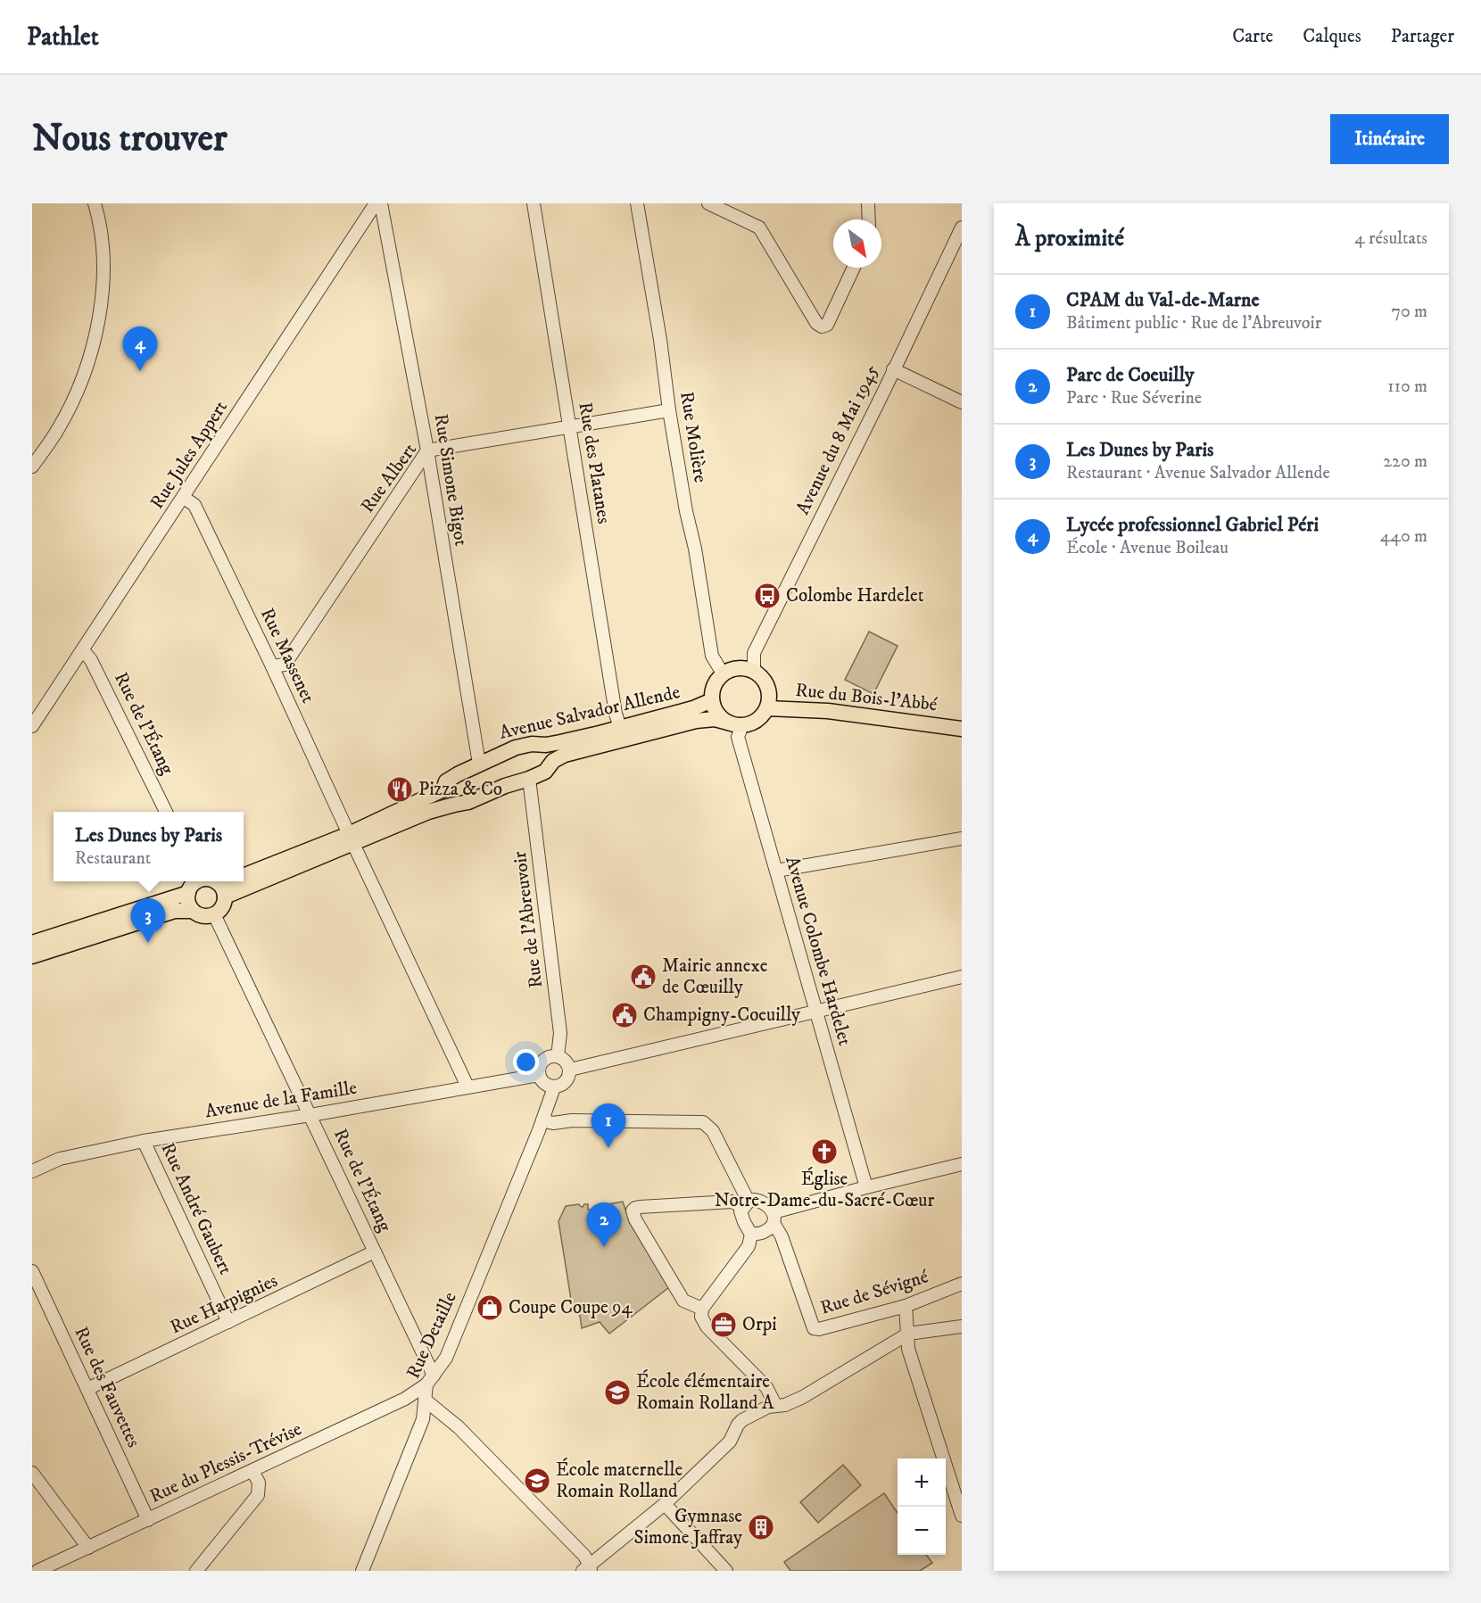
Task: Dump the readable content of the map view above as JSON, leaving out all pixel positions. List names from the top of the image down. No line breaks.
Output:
{"streets":{"main road":["Rue du Bois-l'Abbé","Avenue Salvador Allende"],"street":["Rue Molière","Avenue du 8 Mai 1945","Rue Jules Appert","Rue des Platanes","Rue Albert","Rue Simone Bigot","Rue Massenet","Rue de l'Étang","Rue de l'Abreuvoir","Avenue Colombe Hardelet","Avenue de la Famille","Rue André Gaubert","Rue de Sévigné","Rue Harpignies","Rue Detaille","Rue des Fauvettes","Rue du Plessis-Trévise"]},"crossings":[["Rue Molière","Avenue du 8 Mai 1945"],["Rue Molière","Rue Albert"],["Rue Molière","Rue du Bois-l'Abbé"],["Rue Molière","Avenue Salvador Allende"],["Rue Molière","Avenue Colombe Hardelet"],["Avenue du 8 Mai 1945","Rue du Bois-l'Abbé"],["Avenue du 8 Mai 1945","Avenue Salvador Allende"],["Avenue du 8 Mai 1945","Avenue Colombe Hardelet"],["Rue Jules Appert","Rue Massenet"],["Rue Jules Appert","Rue de l'Étang"],["Rue des Platanes","Rue Albert"],["Rue des Platanes","Avenue Salvador Allende"],["Rue Albert","Rue Simone Bigot"],["Rue Albert","Rue Massenet"],["Rue Simone Bigot","Avenue Salvador Allende"],["Rue Massenet","Avenue Salvador Allende"],["Rue Massenet","Avenue de la Famille"],["Rue du Bois-l'Abbé","Avenue Salvador Allende"],["Rue du Bois-l'Abbé","Avenue Colombe Hardelet"],["Avenue Salvador Allende","Rue de l'Abreuvoir"],["Avenue Salvador Allende","Avenue Colombe Hardelet"],["Rue de l'Étang","Avenue de la Famille"],["Rue de l'Étang","Rue Harpignies"],["Rue de l'Étang","Rue Detaille"],["Rue de l'Étang","Rue du Plessis-Trévise"],["Rue de l'Abreuvoir","Avenue de la Famille"],["Rue de l'Abreuvoir","Rue Detaille"],["Avenue de la Famille","Rue André Gaubert"],["Avenue de la Famille","Rue Detaille"],["Rue André Gaubert","Rue Harpignies"],["Rue Harpignies","Rue des Fauvettes"],["Rue Detaille","Rue du Plessis-Trévise"],["Rue des Fauvettes","Rue du Plessis-Trévise"]],"places":{"bus stop":["Colombe Hardelet"],"restaurant":["Pizza & Co"],"public building":["Mairie annexe de Cœuilly","Champigny-Coeuilly"],"church":["Église Notre-Dame-du-Sacré-Cœur"],"shop":["Coupe Coupe 94"],"office":["Orpi"],"school or university":["École élémentaire Romain Rolland A","École maternelle Romain Rolland"],"building":["Gymnase Simone Jaffray"]},"north":"bottom right","page":{"header":"Pathlet","nav":["Carte","Calques","Partager"],"buttons":"Itinéraire","title":"Nous trouver","heading":["À proximité","4 résultats"],"list":[{"mark":"1","name":"CPAM du Val-de-Marne","note":"Bâtiment public · Rue de l'Abreuvoir","value":"70 m"},{"mark":"2","name":"Parc de Coeuilly","note":"Parc · Rue Séverine","value":"110 m"},{"mark":"3","name":"Les Dunes by Paris","note":"Restaurant · Avenue Salvador Allende","value":"220 m"},{"mark":"4","name":"Lycée professionnel Gabriel Péri","note":"École · Avenue Boileau","value":"440 m"}],"pins":["4","3","1","2"],"popup":["Les Dunes by Paris","Restaurant"],"map_buttons":["+","−"]}}
